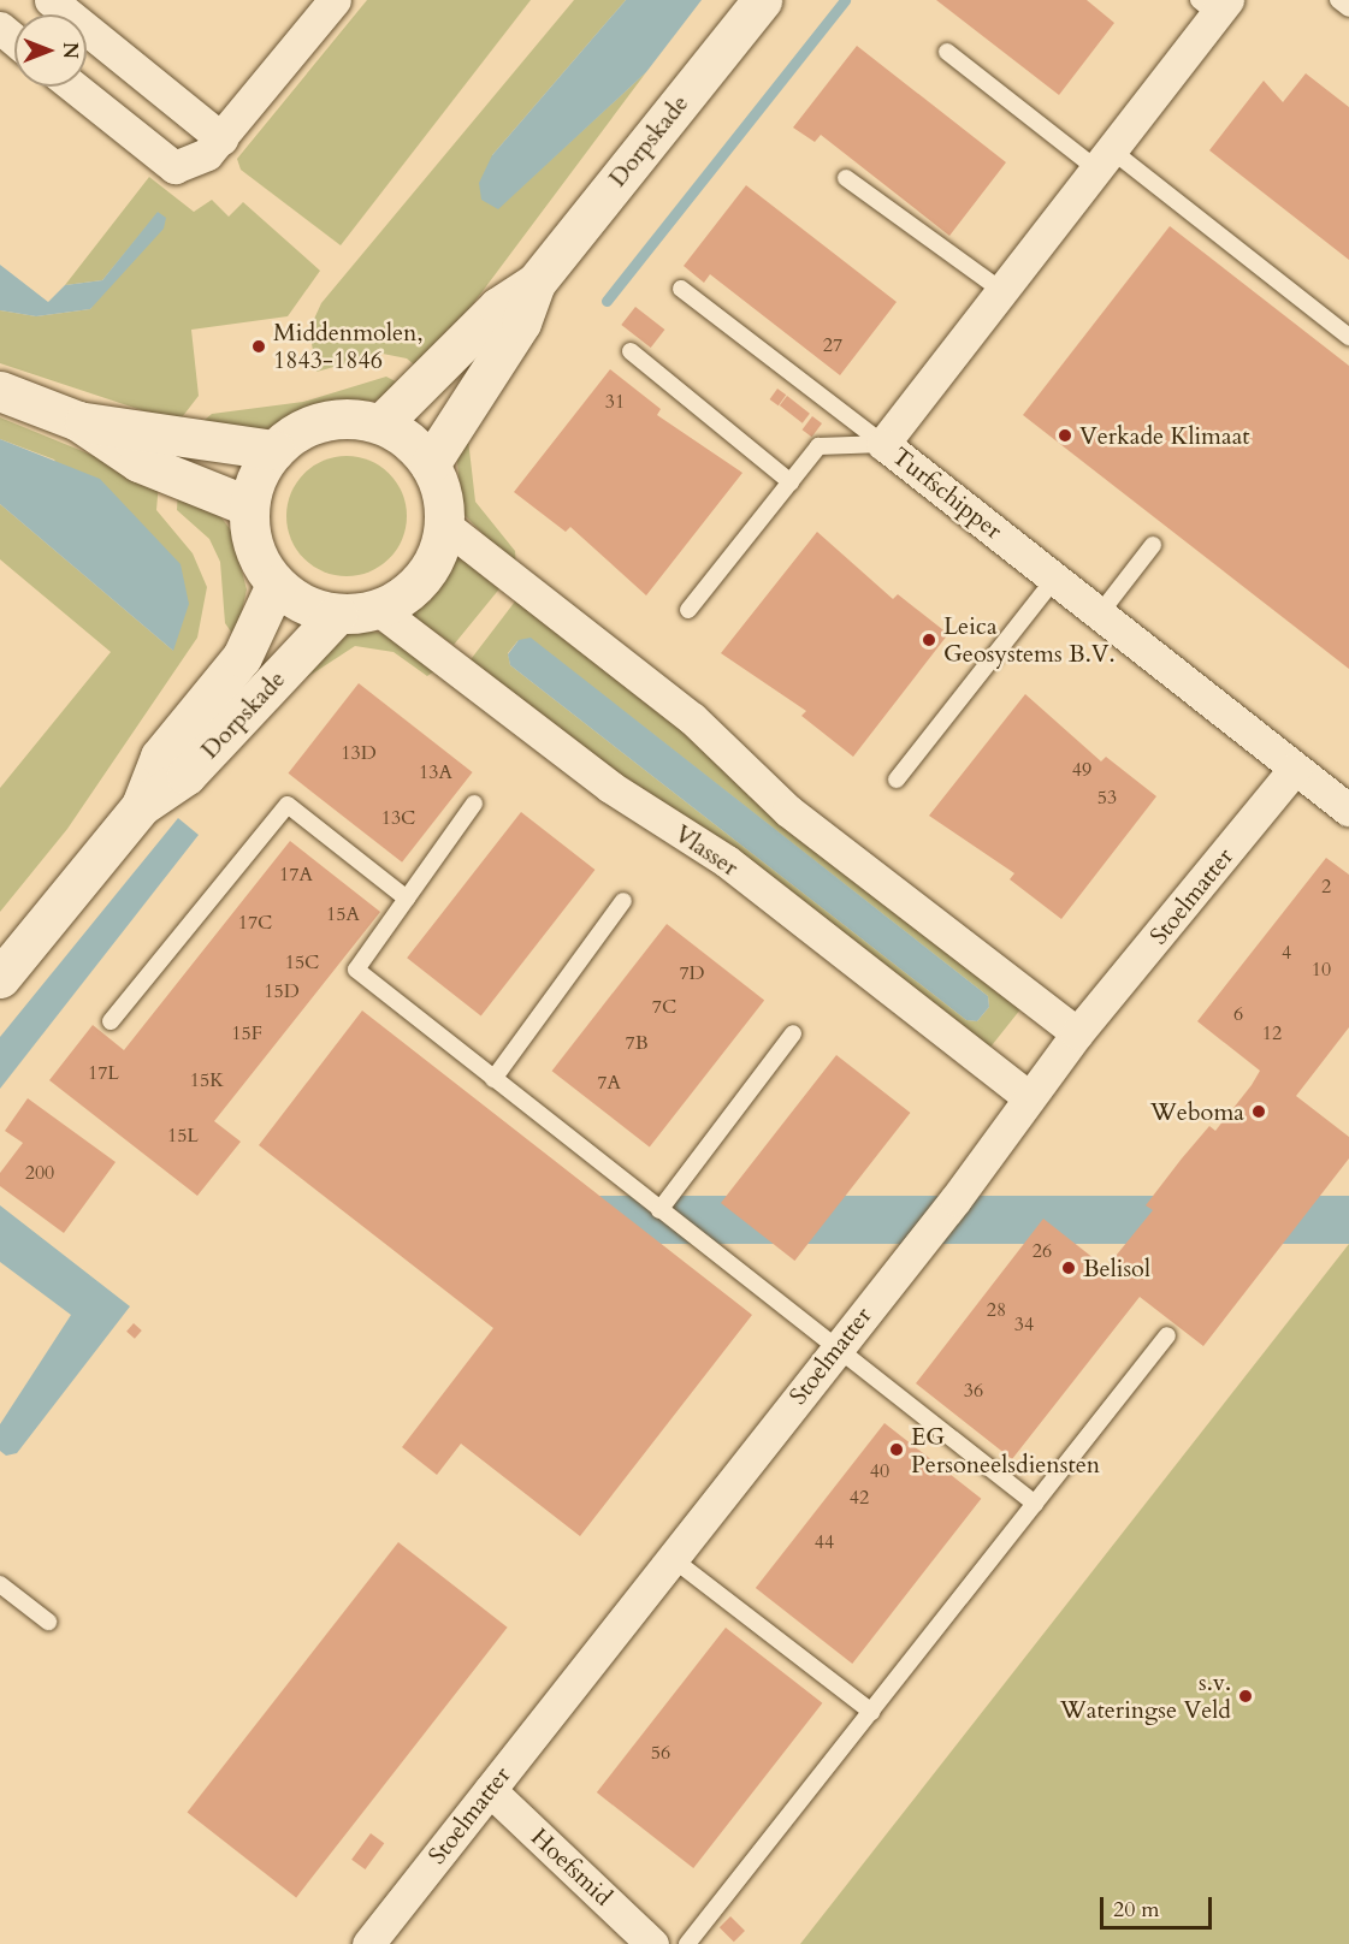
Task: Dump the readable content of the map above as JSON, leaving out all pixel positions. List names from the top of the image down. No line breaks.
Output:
{"streets":{"main road":["Dorpskade"],"street":["Turfschipper","Vlasser","Stoelmatter","Hoefsmid"]},"crossings":[["Dorpskade","Vlasser"],["Turfschipper","Stoelmatter"],["Vlasser","Stoelmatter"],["Stoelmatter","Hoefsmid"]],"places":["Middenmolen, 1843-1846","Verkade Klimaat","Leica Geosystems B.V.","Weboma","Belisol","EG Personeelsdiensten","s.v. Wateringse Veld"],"house_numbers":["27","31","13D","49","13A","53","13C","17A","2","15A","17C","4","15C","10","7D","15D","7C","6","15F","12","7B","17L","15K","7A","15L","200","26","28","34","36","40","42","44","56"],"scale_bar":"20 m","north":"right"}
